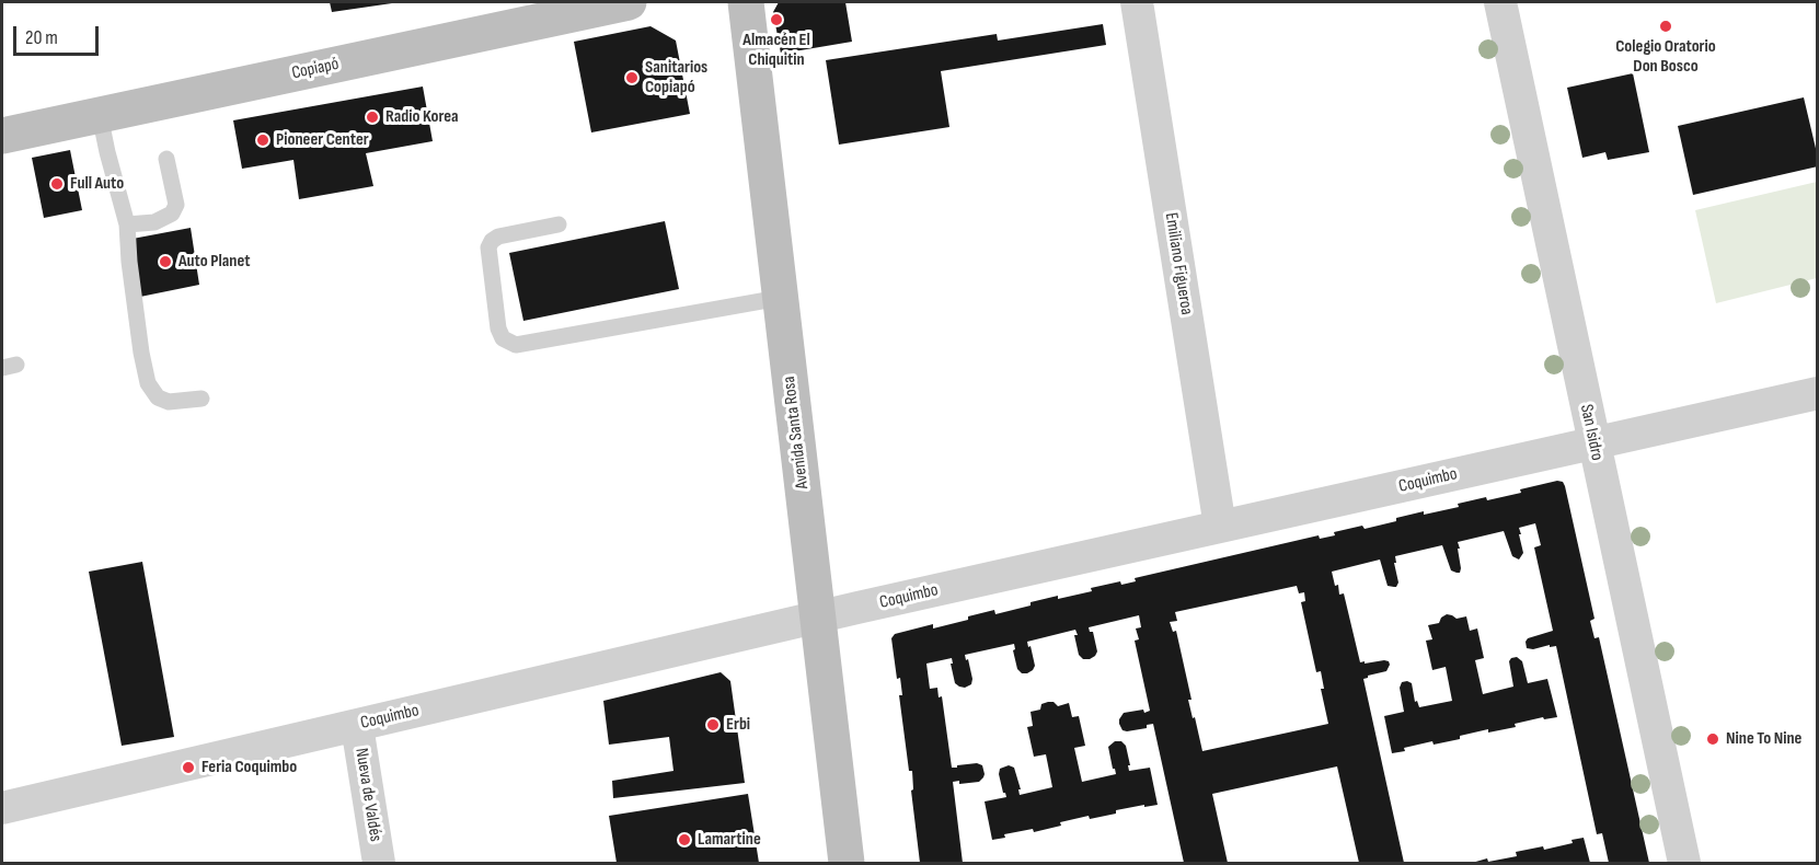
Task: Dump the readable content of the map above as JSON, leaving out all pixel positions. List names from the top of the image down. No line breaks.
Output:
{"streets":{"main road":["Copiapó","Avenida Santa Rosa"],"street":["Emiliano Figueroa","San Isidro","Coquimbo","Nueva de Valdés"]},"crossings":[["Emiliano Figueroa","Coquimbo"],["Avenida Santa Rosa","Coquimbo"],["San Isidro","Coquimbo"],["Coquimbo","Nueva de Valdés"]],"places":["Almacén El Chiquitin","Colegio Oratorio Don Bosco","Sanitarios Copiapó","Radio Korea","Pioneer Center","Full Auto","Auto Planet","Erbi","Nine To Nine","Feria Coquimbo","Lamartine"],"scale_bar":"20 m"}
